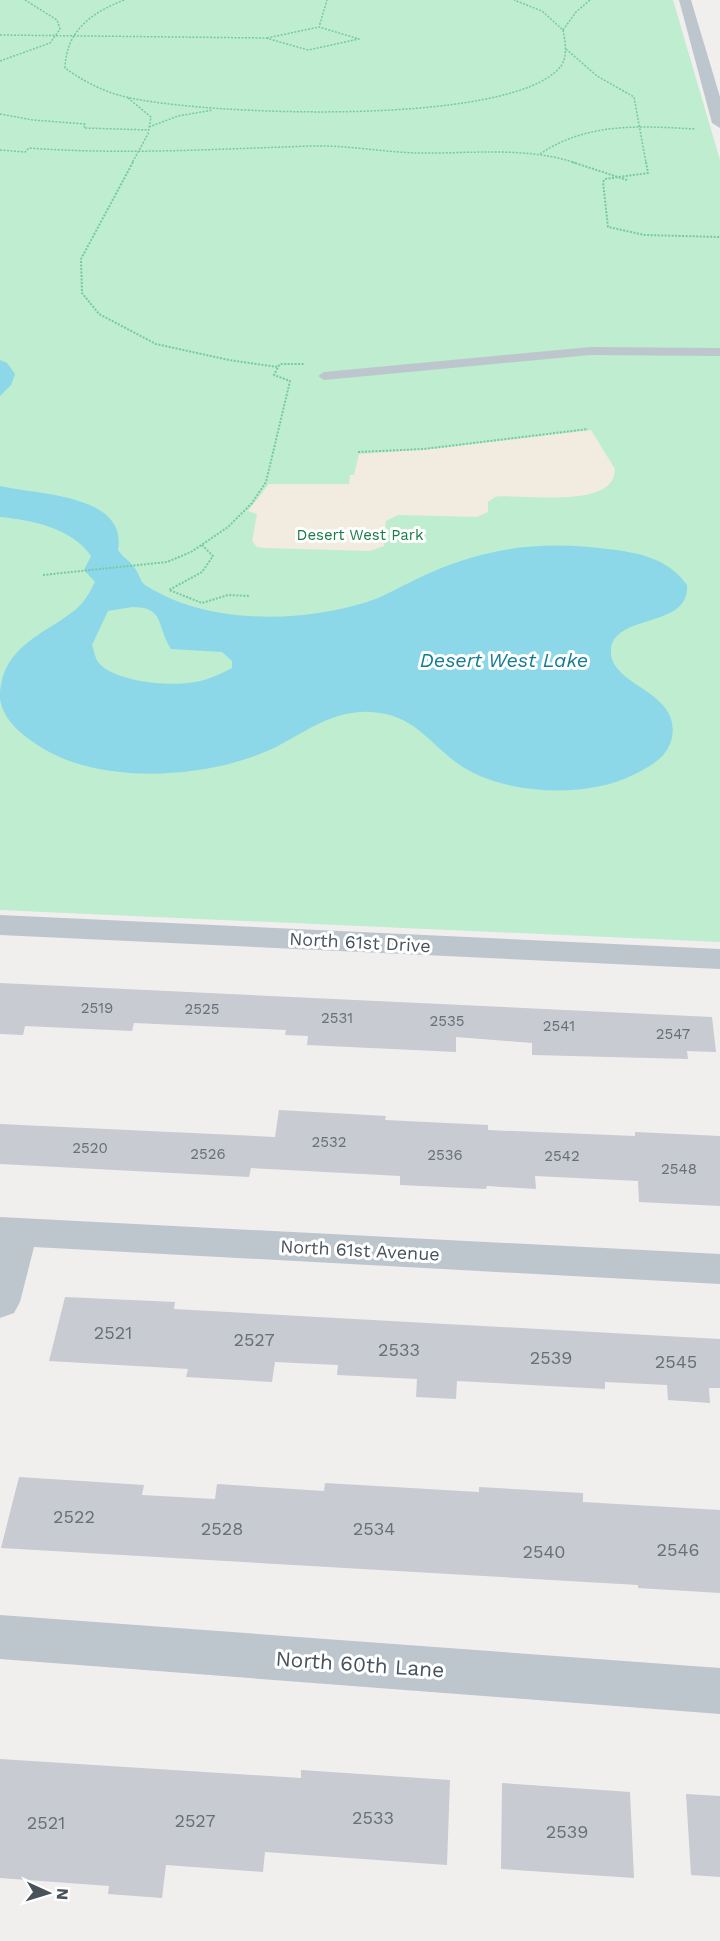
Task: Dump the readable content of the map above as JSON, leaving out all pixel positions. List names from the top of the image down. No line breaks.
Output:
{"streets":{"street":["North 61st Drive","North 61st Avenue","North 60th Lane"]},"water":["Desert West Lake"],"parks":["Desert West Park"],"house_numbers":["2519","2525","2531","2535","2541","2547","2532","2520","2526","2536","2542","2548","2521","2527","2533","2539","2545","2522","2528","2534","2546","2540","2533","2527","2521","2539"],"north":"right"}
